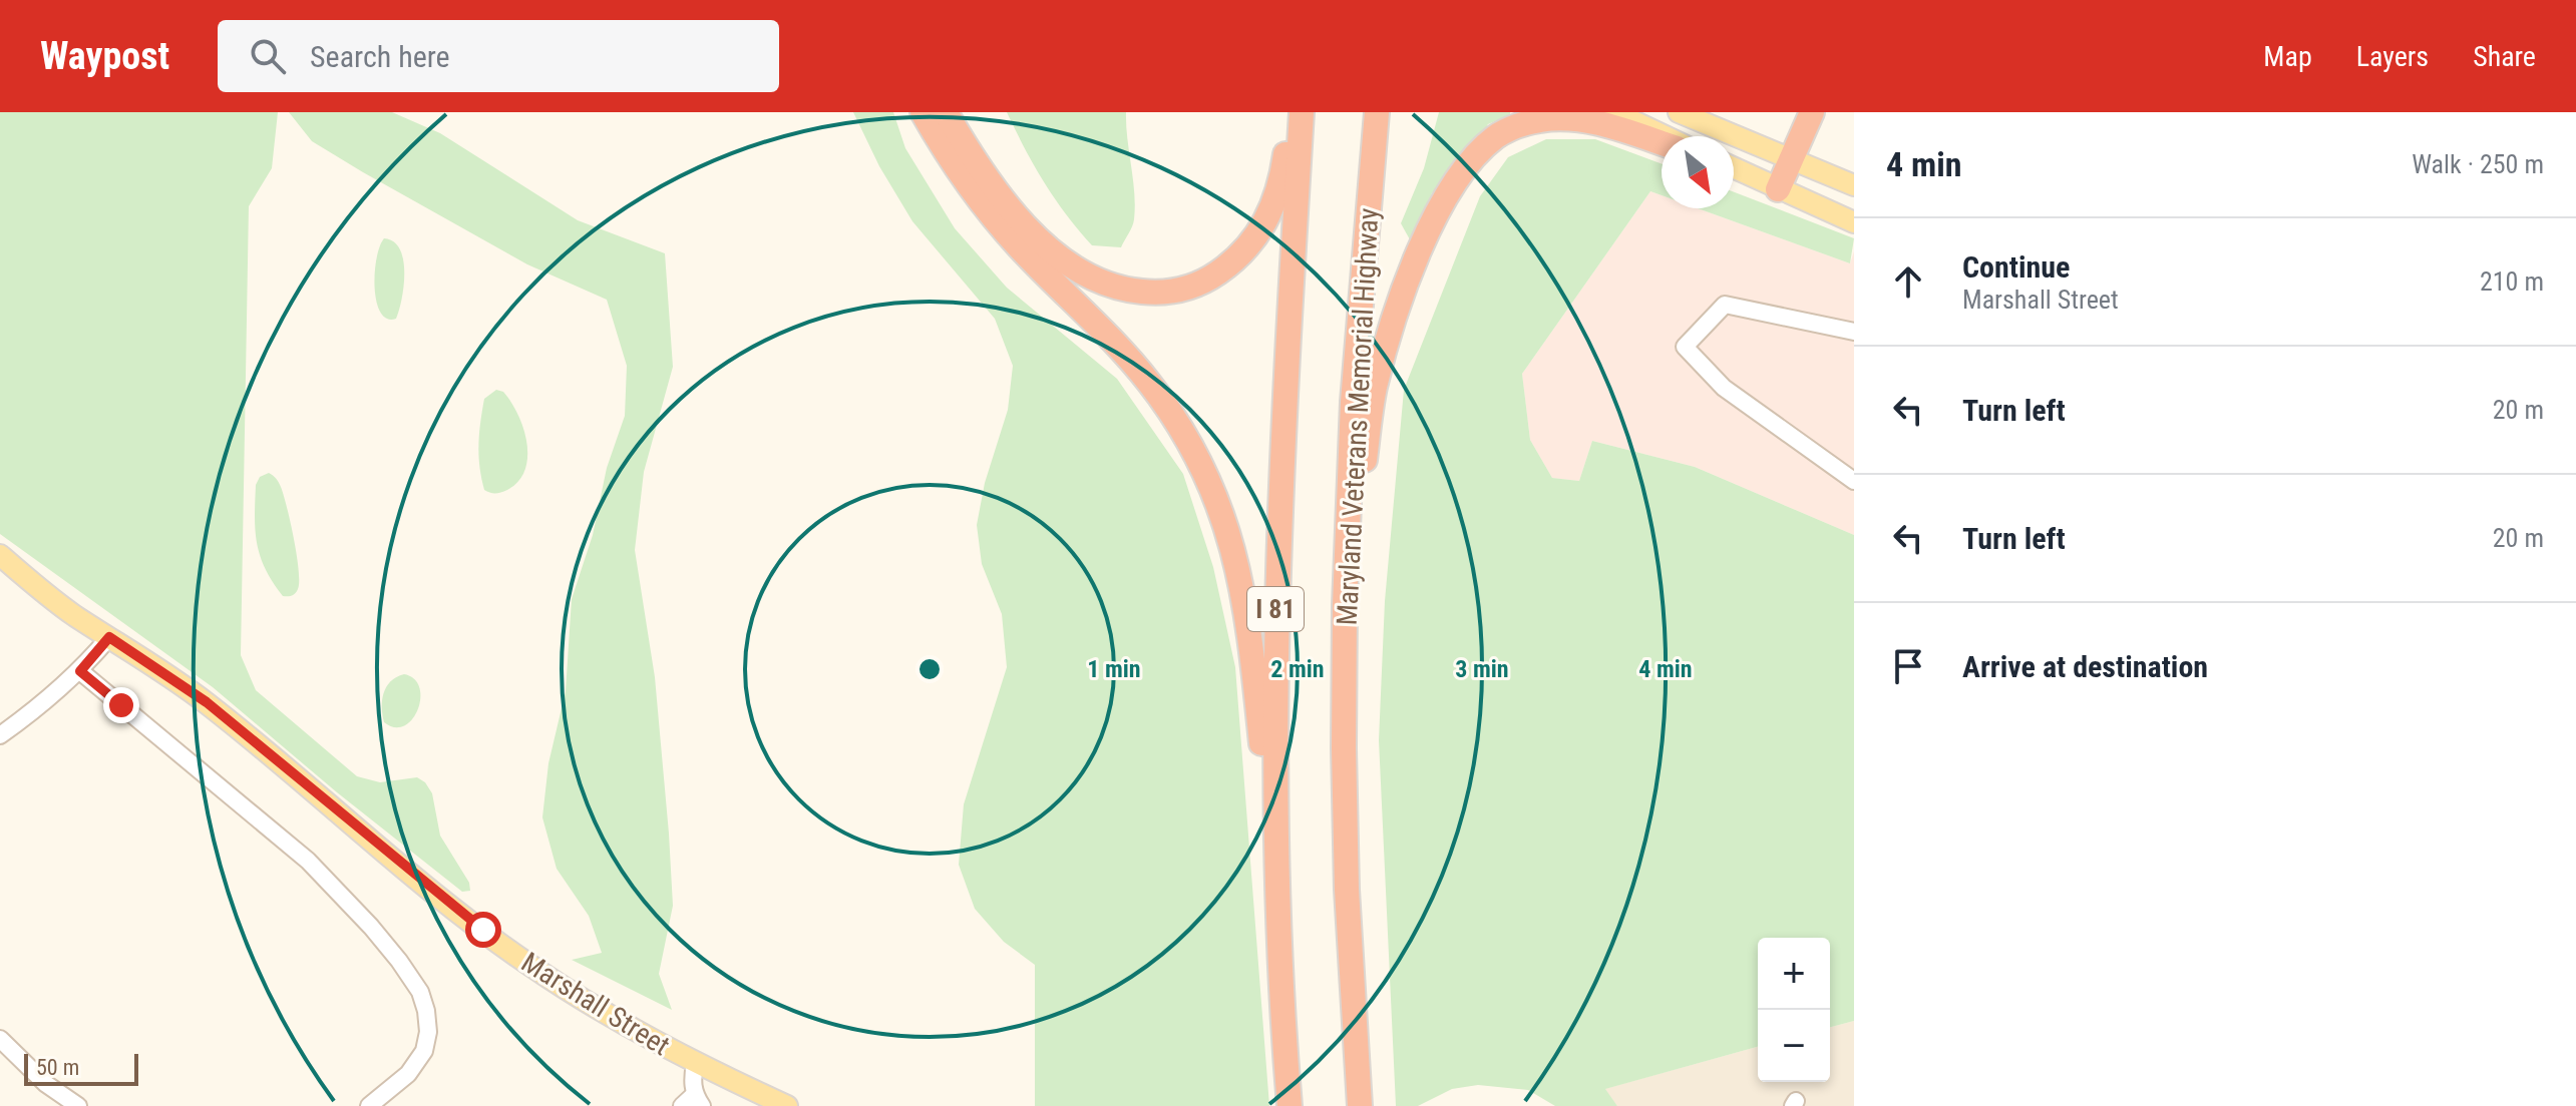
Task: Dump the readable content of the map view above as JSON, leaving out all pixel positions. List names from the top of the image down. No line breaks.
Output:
{"streets":{"highway":["Maryland Veterans Memorial Highway","I 81"],"main road":["Marshall Street"]},"scale_bar":"50 m","north":"bottom right","page":{"header":"Waypost","search":"Search here","nav":["Map","Layers","Share"],"heading":["4 min","Walk · 250 m"],"list":[["Continue","Marshall Street","210 m"],["Turn left","20 m"],["Turn left","20 m"],"Arrive at destination"],"map_buttons":["+","−"],"scale":"50 m"},"rings":["1 min","2 min","3 min","4 min"]}
